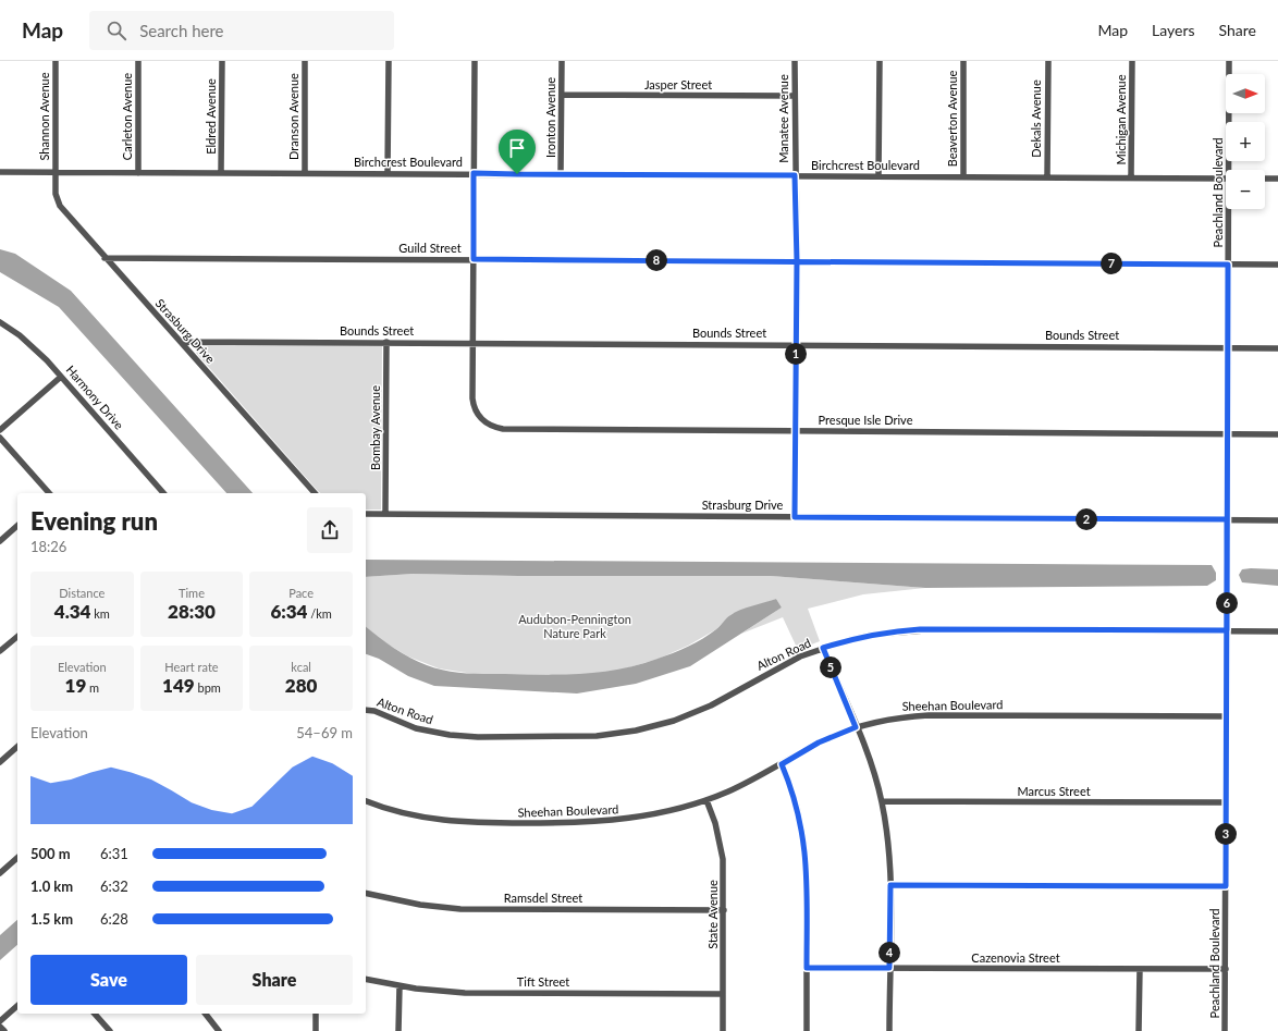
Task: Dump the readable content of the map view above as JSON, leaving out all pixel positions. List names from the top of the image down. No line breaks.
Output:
{"streets":{"street":["Jasper Street","Shannon Avenue","Carleton Avenue","Eldred Avenue","Dranson Avenue","Ironton Avenue","Manatee Avenue","Beaverton Avenue","Dekals Avenue","Michigan Avenue","Birchcrest Boulevard","Peachland Boulevard","Guild Street","Strasburg Drive","Bounds Street","Harmony Drive","Presque Isle Drive","Bombay Avenue","Alton Road","Sheehan Boulevard","Marcus Street","Ramsdel Street","State Avenue","Cazenovia Street","Tift Street"]},"crossings":[["Jasper Street","Ironton Avenue"],["Jasper Street","Manatee Avenue"],["Shannon Avenue","Birchcrest Boulevard"],["Shannon Avenue","Strasburg Drive"],["Carleton Avenue","Birchcrest Boulevard"],["Eldred Avenue","Birchcrest Boulevard"],["Dranson Avenue","Birchcrest Boulevard"],["Ironton Avenue","Birchcrest Boulevard"],["Manatee Avenue","Birchcrest Boulevard"],["Manatee Avenue","Guild Street"],["Manatee Avenue","Strasburg Drive"],["Manatee Avenue","Bounds Street"],["Manatee Avenue","Presque Isle Drive"],["Beaverton Avenue","Birchcrest Boulevard"],["Dekals Avenue","Birchcrest Boulevard"],["Michigan Avenue","Birchcrest Boulevard"],["Birchcrest Boulevard","Strasburg Drive"],["Birchcrest Boulevard","Presque Isle Drive"],["Peachland Boulevard","Guild Street"],["Peachland Boulevard","Strasburg Drive"],["Peachland Boulevard","Bounds Street"],["Peachland Boulevard","Presque Isle Drive"],["Peachland Boulevard","Alton Road"],["Peachland Boulevard","Sheehan Boulevard"],["Peachland Boulevard","Marcus Street"],["Peachland Boulevard","Cazenovia Street"],["Guild Street","Strasburg Drive"],["Guild Street","Presque Isle Drive"],["Strasburg Drive","Bounds Street"],["Strasburg Drive","Bombay Avenue"],["Bounds Street","Presque Isle Drive"],["Bounds Street","Bombay Avenue"],["Sheehan Boulevard","State Avenue"],["Ramsdel Street","State Avenue"],["State Avenue","Tift Street"]],"parks":["Audubon-Pennington Nature Park"],"north":"right","page":{"header":"Map","search":"Search here","nav":["Map","Layers","Share"],"map_buttons":["+","−"],"pins":["8","7","1","2","6","5","3","4"],"heading":["Evening run","18:26"],"stats":[["Distance","4.34 km"],["Time","28:30"],["Pace","6:34 /km"],["Elevation","19 m"],["Heart rate","149 bpm"],["kcal","280"]],"chart":["Elevation","54–69 m"],"list":[{"name":"500 m","note":"6:31"},{"name":"1.0 km","note":"6:32"},{"name":"1.5 km","note":"6:28"}],"buttons":["Save","Share"]}}
